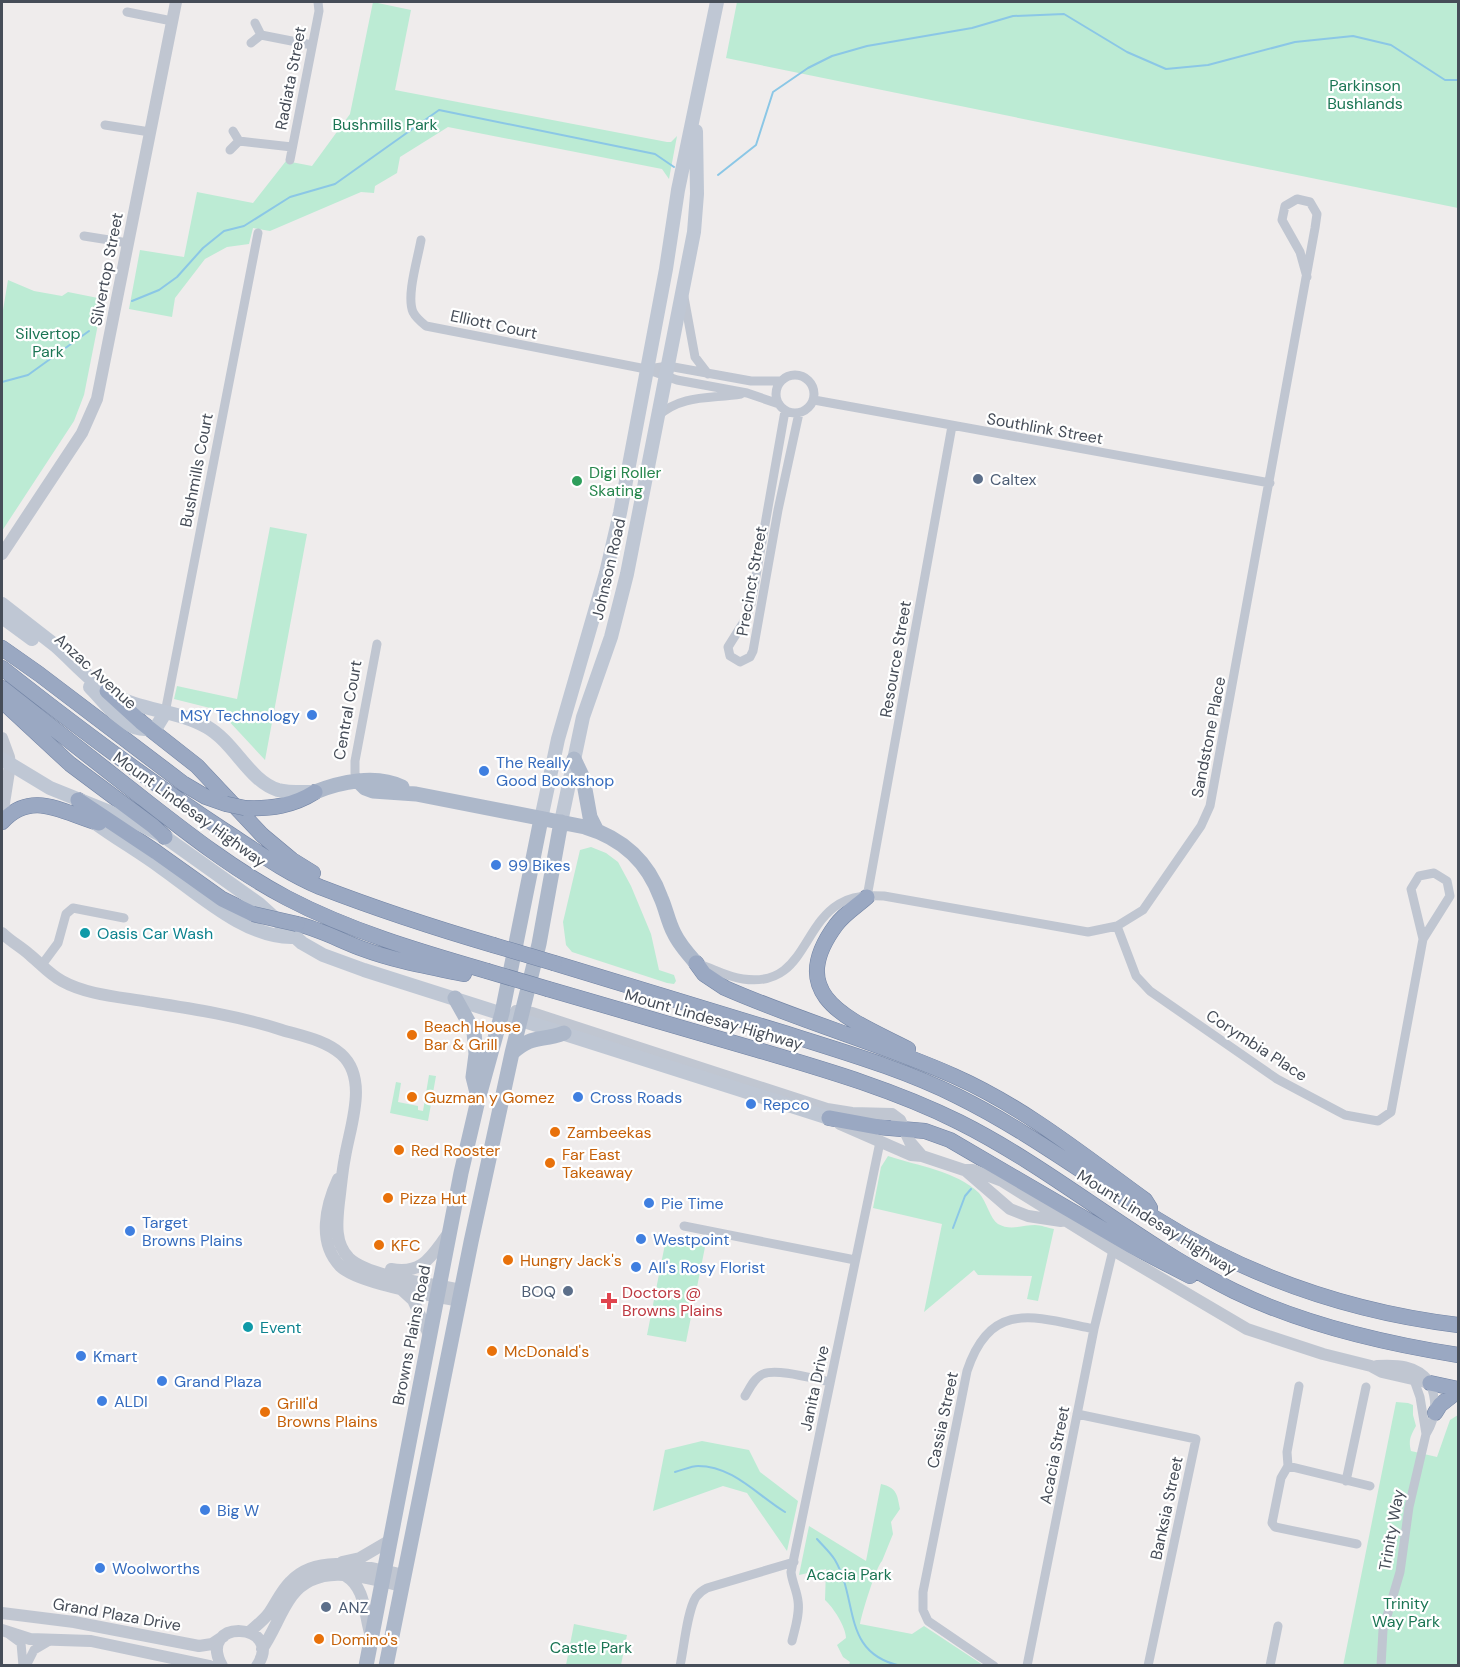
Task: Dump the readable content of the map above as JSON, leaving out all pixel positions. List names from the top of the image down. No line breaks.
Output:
{"streets":{"highway":["Mount Lindesay Highway"],"main road":["Johnson Road","Anzac Avenue","Central Court","Browns Plains Road"],"street":["Radiata Street","Silvertop Street","Elliott Court","Southlink Street","Bushmills Court","Precinct Street","Resource Street","Sandstone Place","Corymbia Place","Janita Drive","Cassia Street","Acacia Street","Banksia Street","Trinity Way","Grand Plaza Drive"]},"crossings":[["Elliott Court","Johnson Road"],["Southlink Street","Precinct Street"],["Southlink Street","Resource Street"],["Southlink Street","Sandstone Place"],["Bushmills Court","Anzac Avenue"],["Johnson Road","Central Court"],["Johnson Road","Browns Plains Road"],["Resource Street","Sandstone Place"],["Anzac Avenue","Central Court"],["Sandstone Place","Corymbia Place"],["Cassia Street","Acacia Street"],["Acacia Street","Banksia Street"]],"parks":["Parkinson Bushlands","Bushmills Park","Silvertop Park","Acacia Park","Trinity Way Park","Castle Park"],"places":{"other":["Caltex","Digi Roller Skating","MSY Technology","The Really Good Bookshop","99 Bikes","Oasis Car Wash","Beach House Bar & Grill","Guzman y Gomez","Cross Roads","Repco","Zambeekas","Red Rooster","Far East Takeaway","Pizza Hut","Pie Time","Target Browns Plains","Westpoint","KFC","Hungry Jack's","All's Rosy Florist","BOQ","Event","McDonald's","Kmart","Grand Plaza","ALDI","Grill'd Browns Plains","Big W","Woolworths","ANZ","Domino's"],"health":["Doctors @ Browns Plains"]}}
